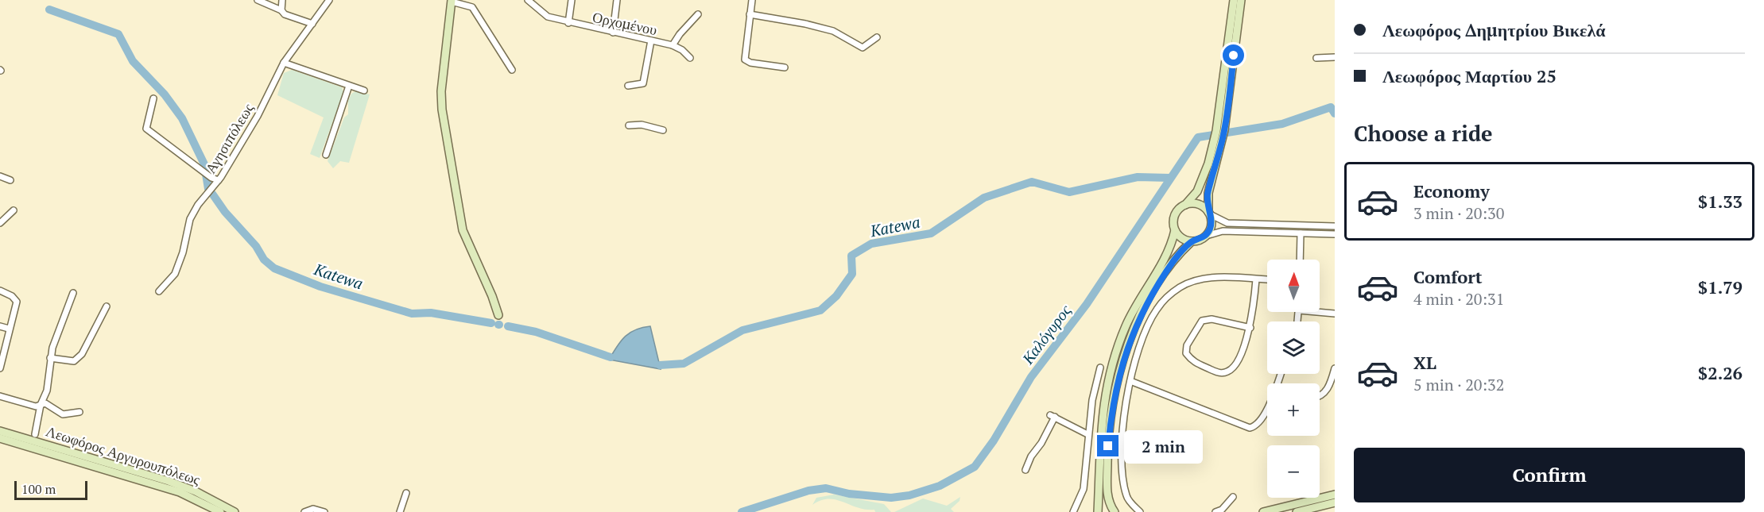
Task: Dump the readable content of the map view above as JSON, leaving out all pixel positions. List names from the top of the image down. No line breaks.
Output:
{"streets":{"main road":["Λεωφόρος Αργυρουπόλεως"],"street":["Ορχομένου","Αγησιπόλεως"]},"water":["Katewa","Καλόγυρος"],"scale_bar":"100 m","north":"top","page":{"banner":["Λεωφόρος Δημητρίου Βικελά","Λεωφόρος Μαρτίου 25"],"heading":"Choose a ride","list":[{"name":"Economy","note":"3 min · 20:30","value":"$1.33"},{"name":"Comfort","note":"4 min · 20:31","value":"$1.79"},{"name":"XL","note":"5 min · 20:32","value":"$2.26"}],"map_buttons":["+","−"],"bubble":"2 min","buttons":"Confirm","scale":"100 m"}}
